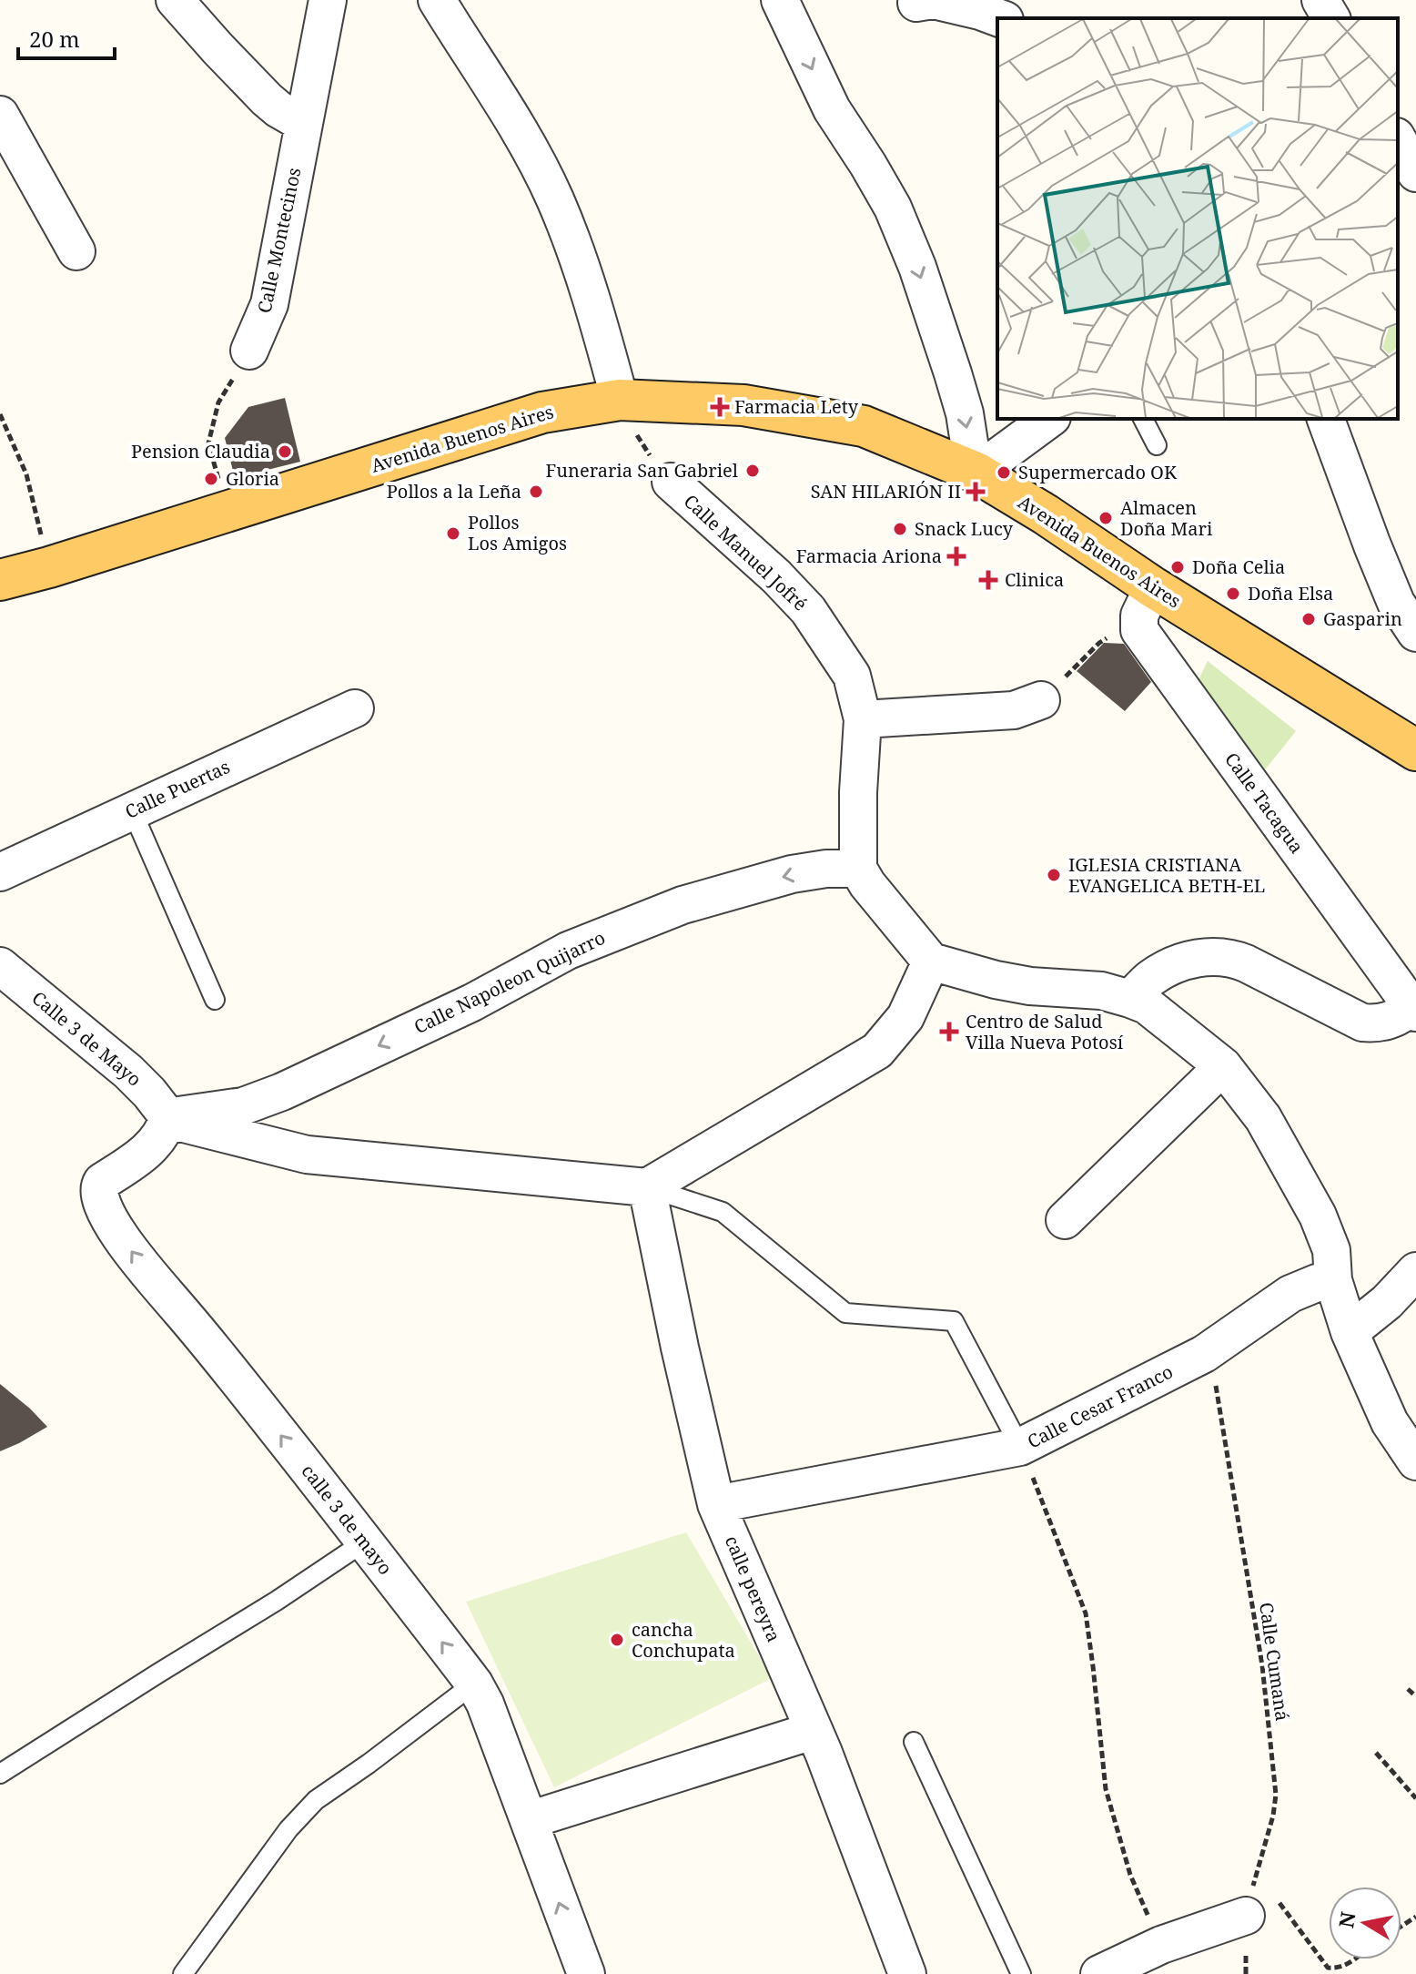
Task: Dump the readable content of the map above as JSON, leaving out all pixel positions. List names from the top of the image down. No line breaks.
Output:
{"streets":{"main road":["Avenida Buenos Aires"],"street":["Calle Montecinos","Calle Manuel Jofré","Calle Puertas","Calle Tacagua","Calle Napoleon Quijarro","Calle 3 de Mayo","Calle Cesar Franco","calle 3 de mayo","calle pereyra"],"path":["Calle Cumaná"]},"crossings":[["Avenida Buenos Aires","Calle Manuel Jofré"],["Calle Manuel Jofré","Calle Napoleon Quijarro"],["Calle Napoleon Quijarro","Calle 3 de Mayo"],["Calle Napoleon Quijarro","calle 3 de mayo"],["Calle 3 de Mayo","calle 3 de mayo"],["Calle Cesar Franco","calle pereyra"],["Calle Cesar Franco","Calle Cumaná"]],"one_way":["calle 3 de mayo"],"places":{"health":["Farmacia Lety","SAN HILARIÓN II","Farmacia Ariona","Clinica","Centro de Salud Villa Nueva Potosí"],"other":["Pension Claudia","Funeraria San Gabriel","Supermercado OK","Gloria","Pollos a la Leña","Almacen Doña Mari","Snack Lucy","Pollos Los Amigos","Doña Celia","Doña Elsa","Gasparin","IGLESIA CRISTIANA EVANGELICA BETH-EL","cancha Conchupata"]},"scale_bar":"20 m","north":"left"}
